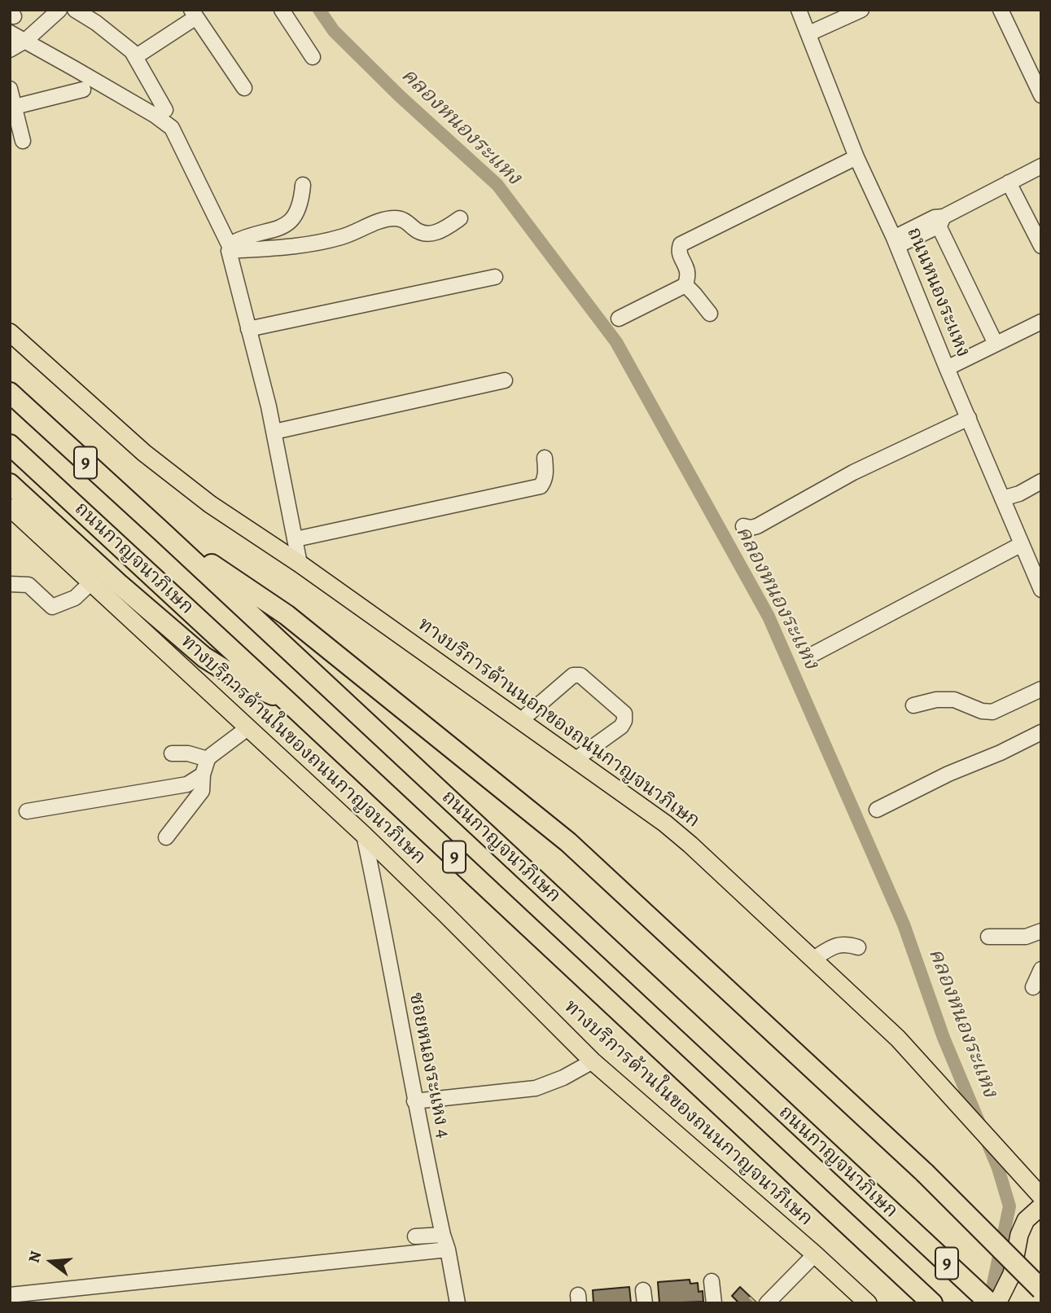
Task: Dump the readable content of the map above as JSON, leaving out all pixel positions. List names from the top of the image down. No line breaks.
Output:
{"streets":{"highway":["9","ถนนกาญจนาภิเษก"],"main road":["ทางบริการด้านนอกของถนนกาญจนาภิเษก","ทางบริการด้านในของถนนกาญจนาภิเษก"],"street":["ถนนหนองระแหง","ซอยหนองระแหง 4"]},"crossings":[["ทางบริการด้านในของถนนกาญจนาภิเษก","ซอยหนองระแหง 4"]],"water":["คลองหนองระแหง"],"north":"left"}
